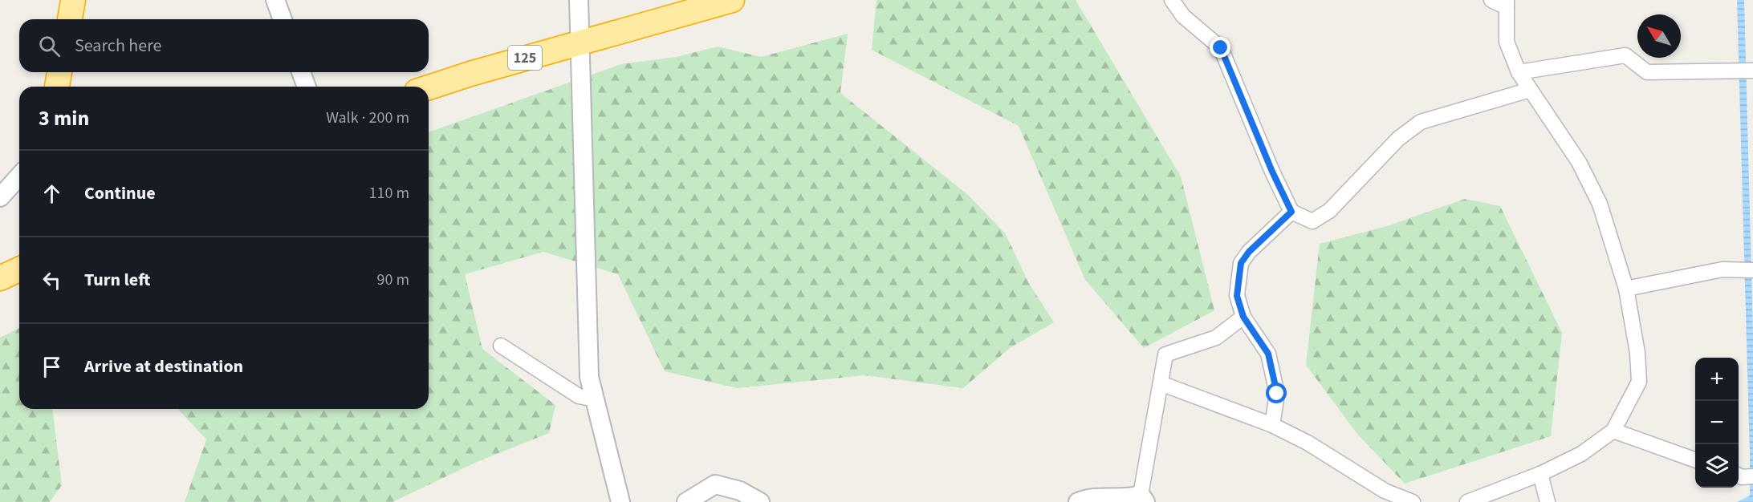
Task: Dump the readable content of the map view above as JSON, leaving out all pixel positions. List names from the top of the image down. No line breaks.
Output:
{"streets":{"highway":["125"]},"north":"top left","page":{"search":"Search here","heading":["3 min","Walk · 200 m"],"list":[["Continue","110 m"],["Turn left","90 m"],"Arrive at destination"],"map_buttons":["+","−"]}}
